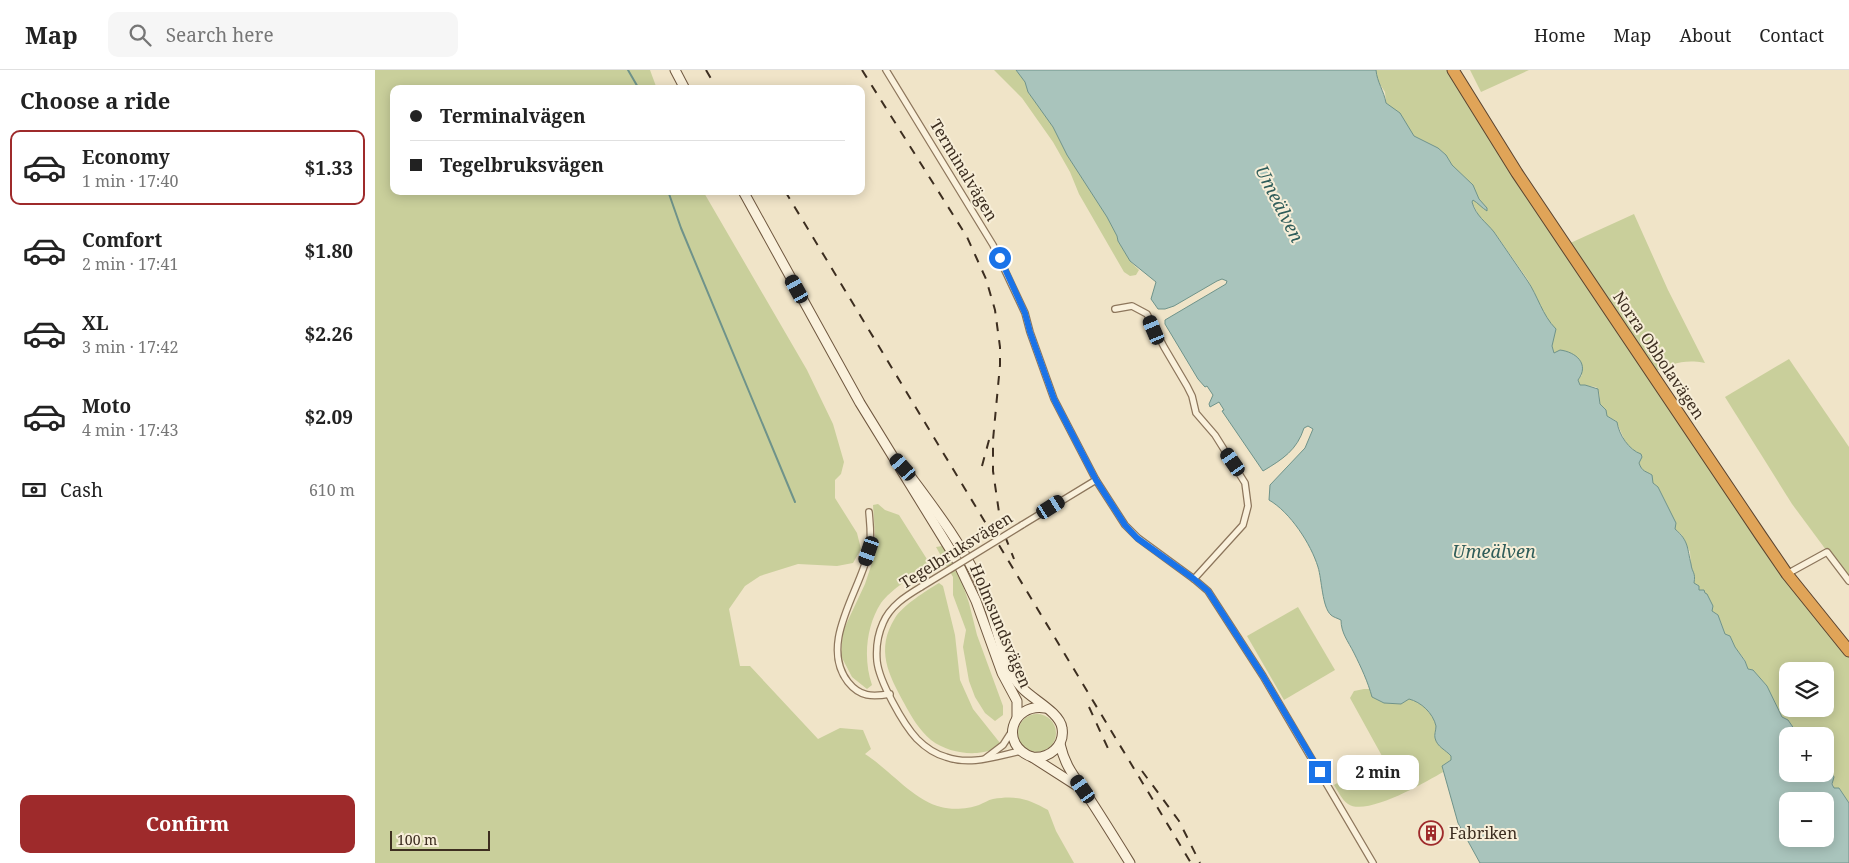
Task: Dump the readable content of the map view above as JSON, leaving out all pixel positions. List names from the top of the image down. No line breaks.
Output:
{"streets":{"highway":["Norra Obbolavägen"],"main road":["Holmsundsvägen"],"street":["Terminalvägen","Tegelbruksvägen"]},"crossings":[["Terminalvägen","Tegelbruksvägen"],["Tegelbruksvägen","Holmsundsvägen"]],"water":["Umeälven"],"places":{"building":["Fabriken"]},"scale_bar":"100 m","page":{"header":"Map","search":"Search here","nav":["Home","Map","About","Contact"],"heading":"Choose a ride","banner":["Terminalvägen","Tegelbruksvägen"],"list":[{"name":"Economy","note":"1 min · 17:40","value":"$1.33"},{"name":"Comfort","note":"2 min · 17:41","value":"$1.80"},{"name":"XL","note":"3 min · 17:42","value":"$2.26"},{"name":"Moto","note":"4 min · 17:43","value":"$2.09"}],"pay":["Cash","610 m"],"map_buttons":["+","−"],"bubble":"2 min","buttons":"Confirm","scale":"100 m"}}
